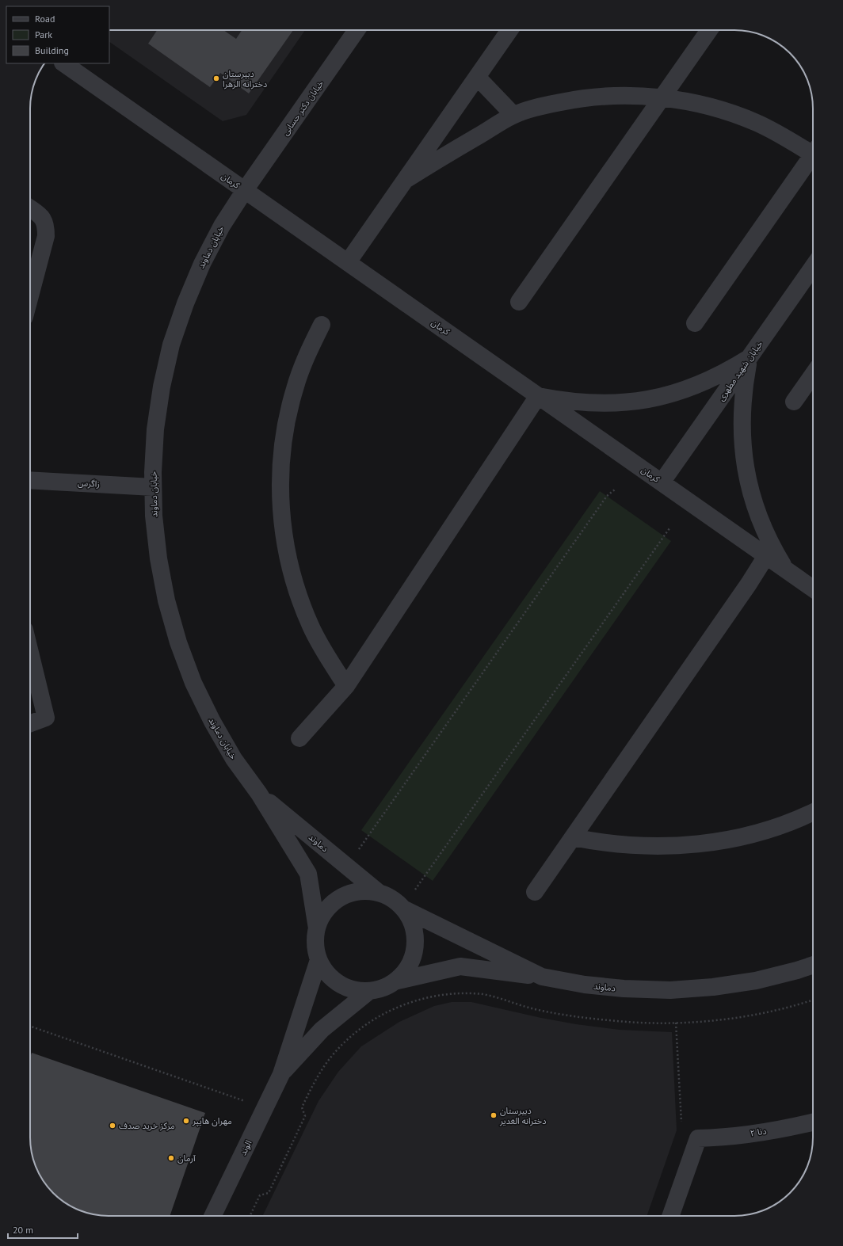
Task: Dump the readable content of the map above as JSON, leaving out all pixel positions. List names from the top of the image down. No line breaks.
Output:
{"streets":{"street":["خیابان دکتر حسابی","کرمان","خیابان دماوند","خیابان شهید مطهری","زاگرس","دماوند","دنا ۲","الوند"]},"crossings":[["خیابان دکتر حسابی","کرمان"],["خیابان دکتر حسابی","خیابان دماوند"],["کرمان","خیابان دماوند"],["کرمان","خیابان شهید مطهری"],["خیابان دماوند","زاگرس"],["خیابان دماوند","دماوند"]],"places":["دبیرستان دخترانه الزهرا","دبیرستان دخترانه الغدیر","مهران هایپر","مرکز خرید صدف","آرمان"],"legend":["Road","Park","Building"],"scale_bar":"20 m"}
